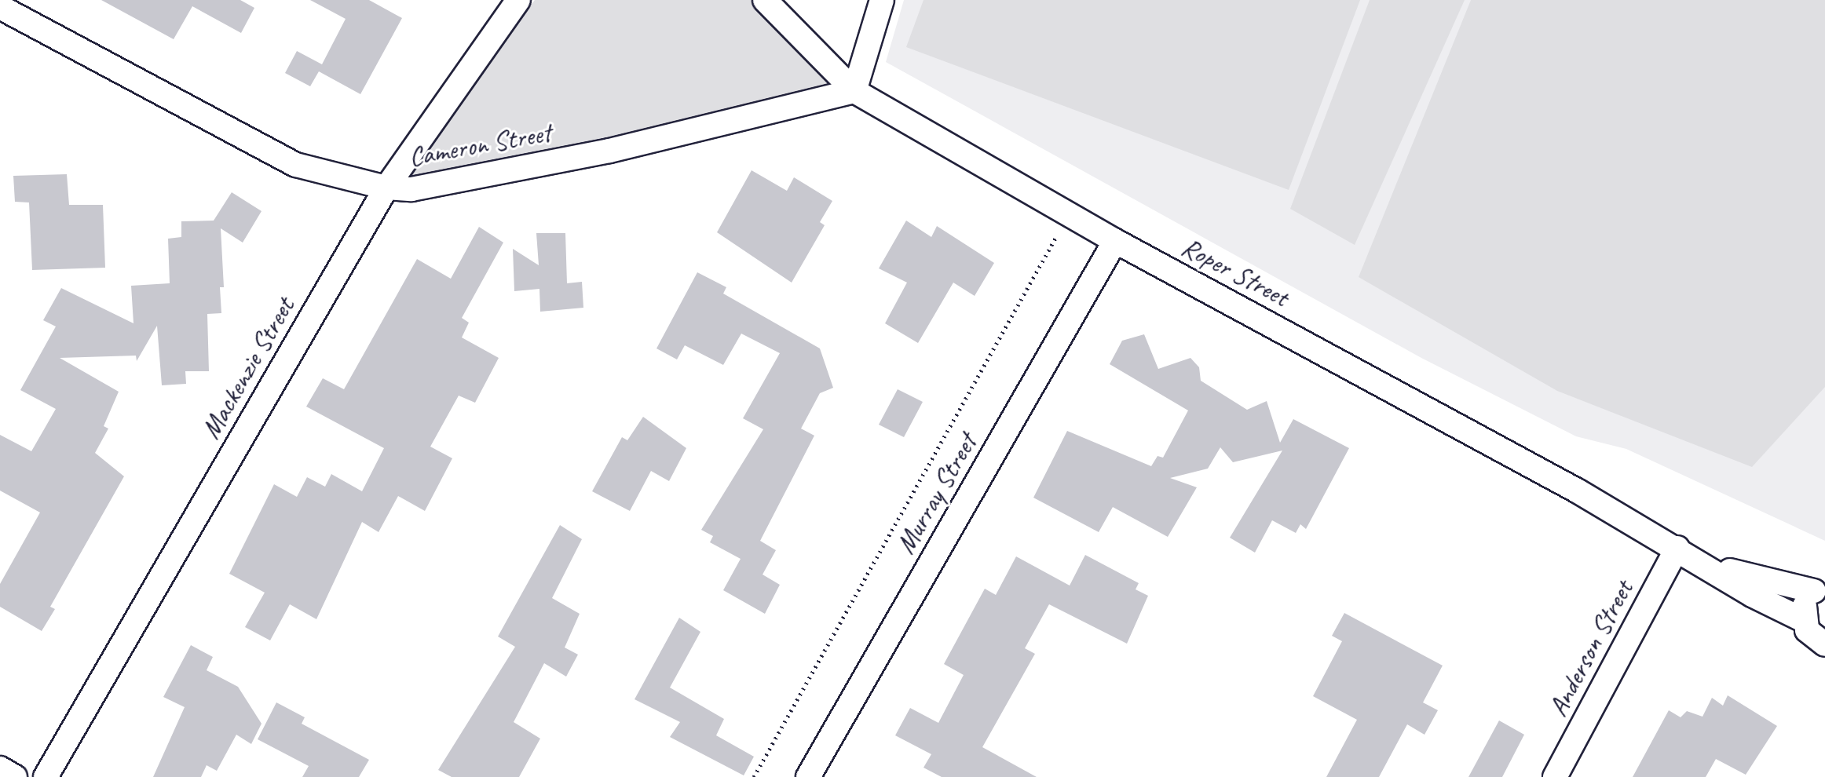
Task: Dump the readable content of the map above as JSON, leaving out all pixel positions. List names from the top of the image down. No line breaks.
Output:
{"streets":{"street":["Cameron Street","Roper Street","Mackenzie Street","Murray Street","Anderson Street"]},"crossings":[["Cameron Street","Roper Street"],["Cameron Street","Mackenzie Street"],["Roper Street","Murray Street"],["Roper Street","Anderson Street"]]}
